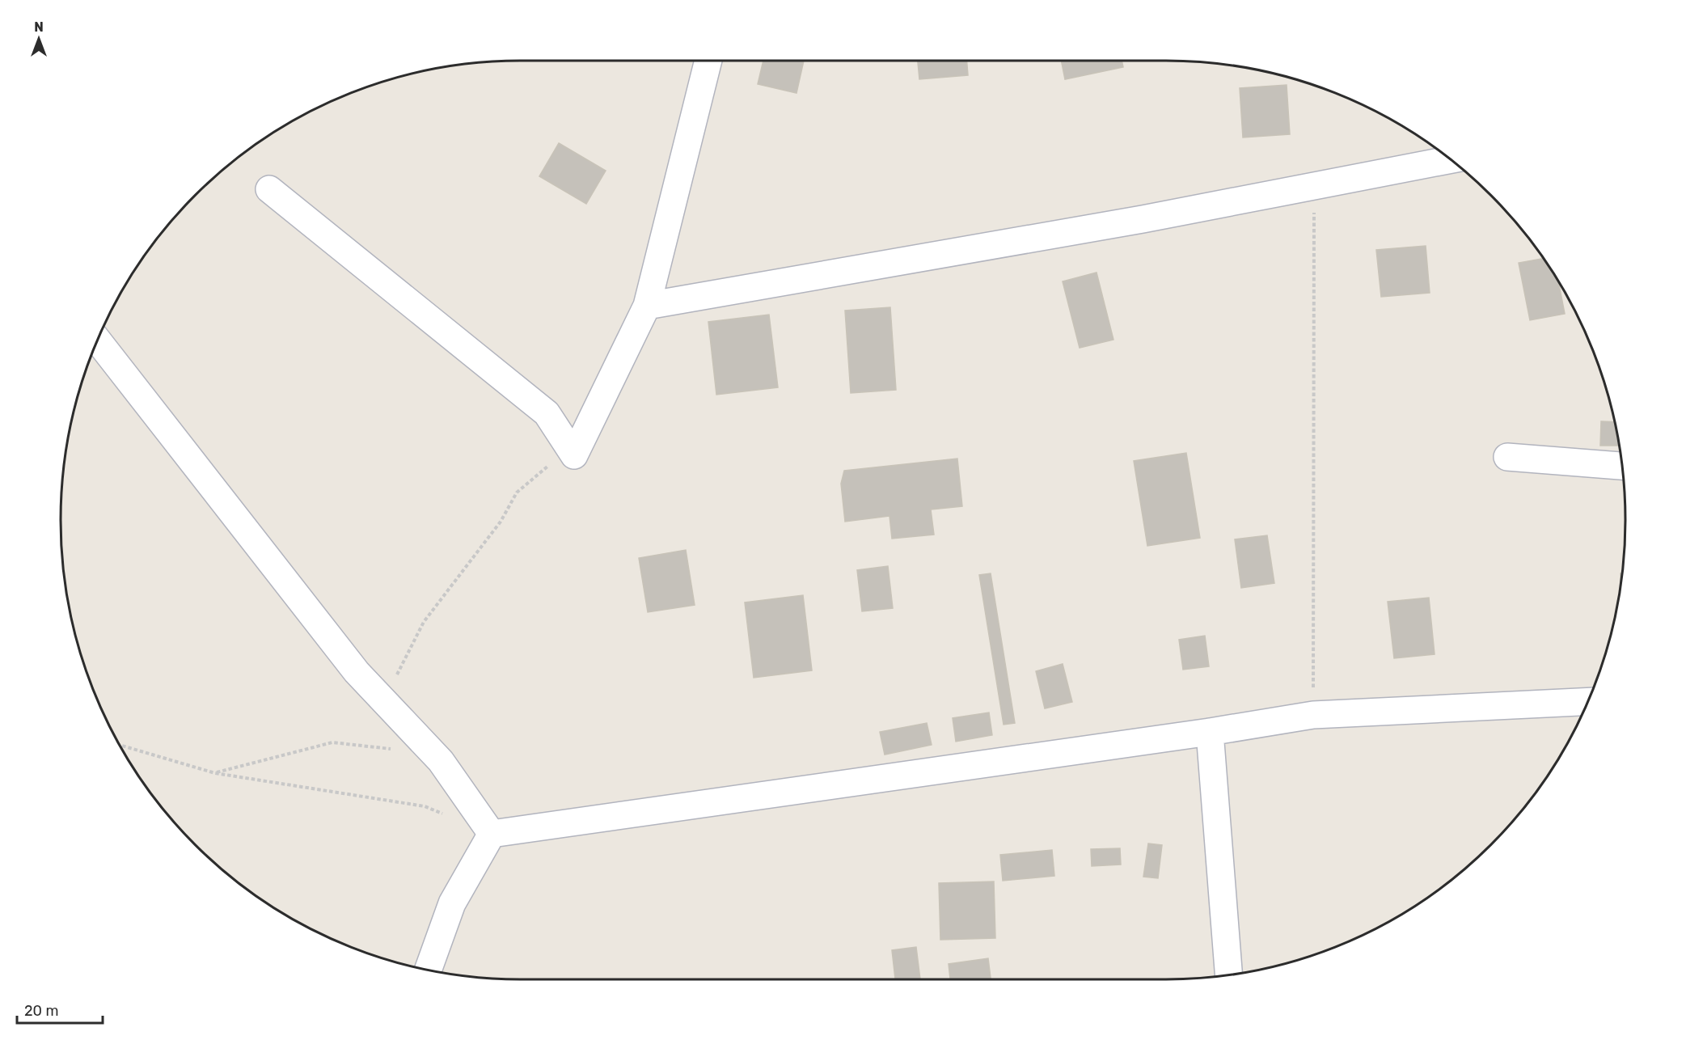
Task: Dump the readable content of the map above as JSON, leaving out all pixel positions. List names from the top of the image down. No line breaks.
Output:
{"scale_bar":"20 m","north":"top"}
